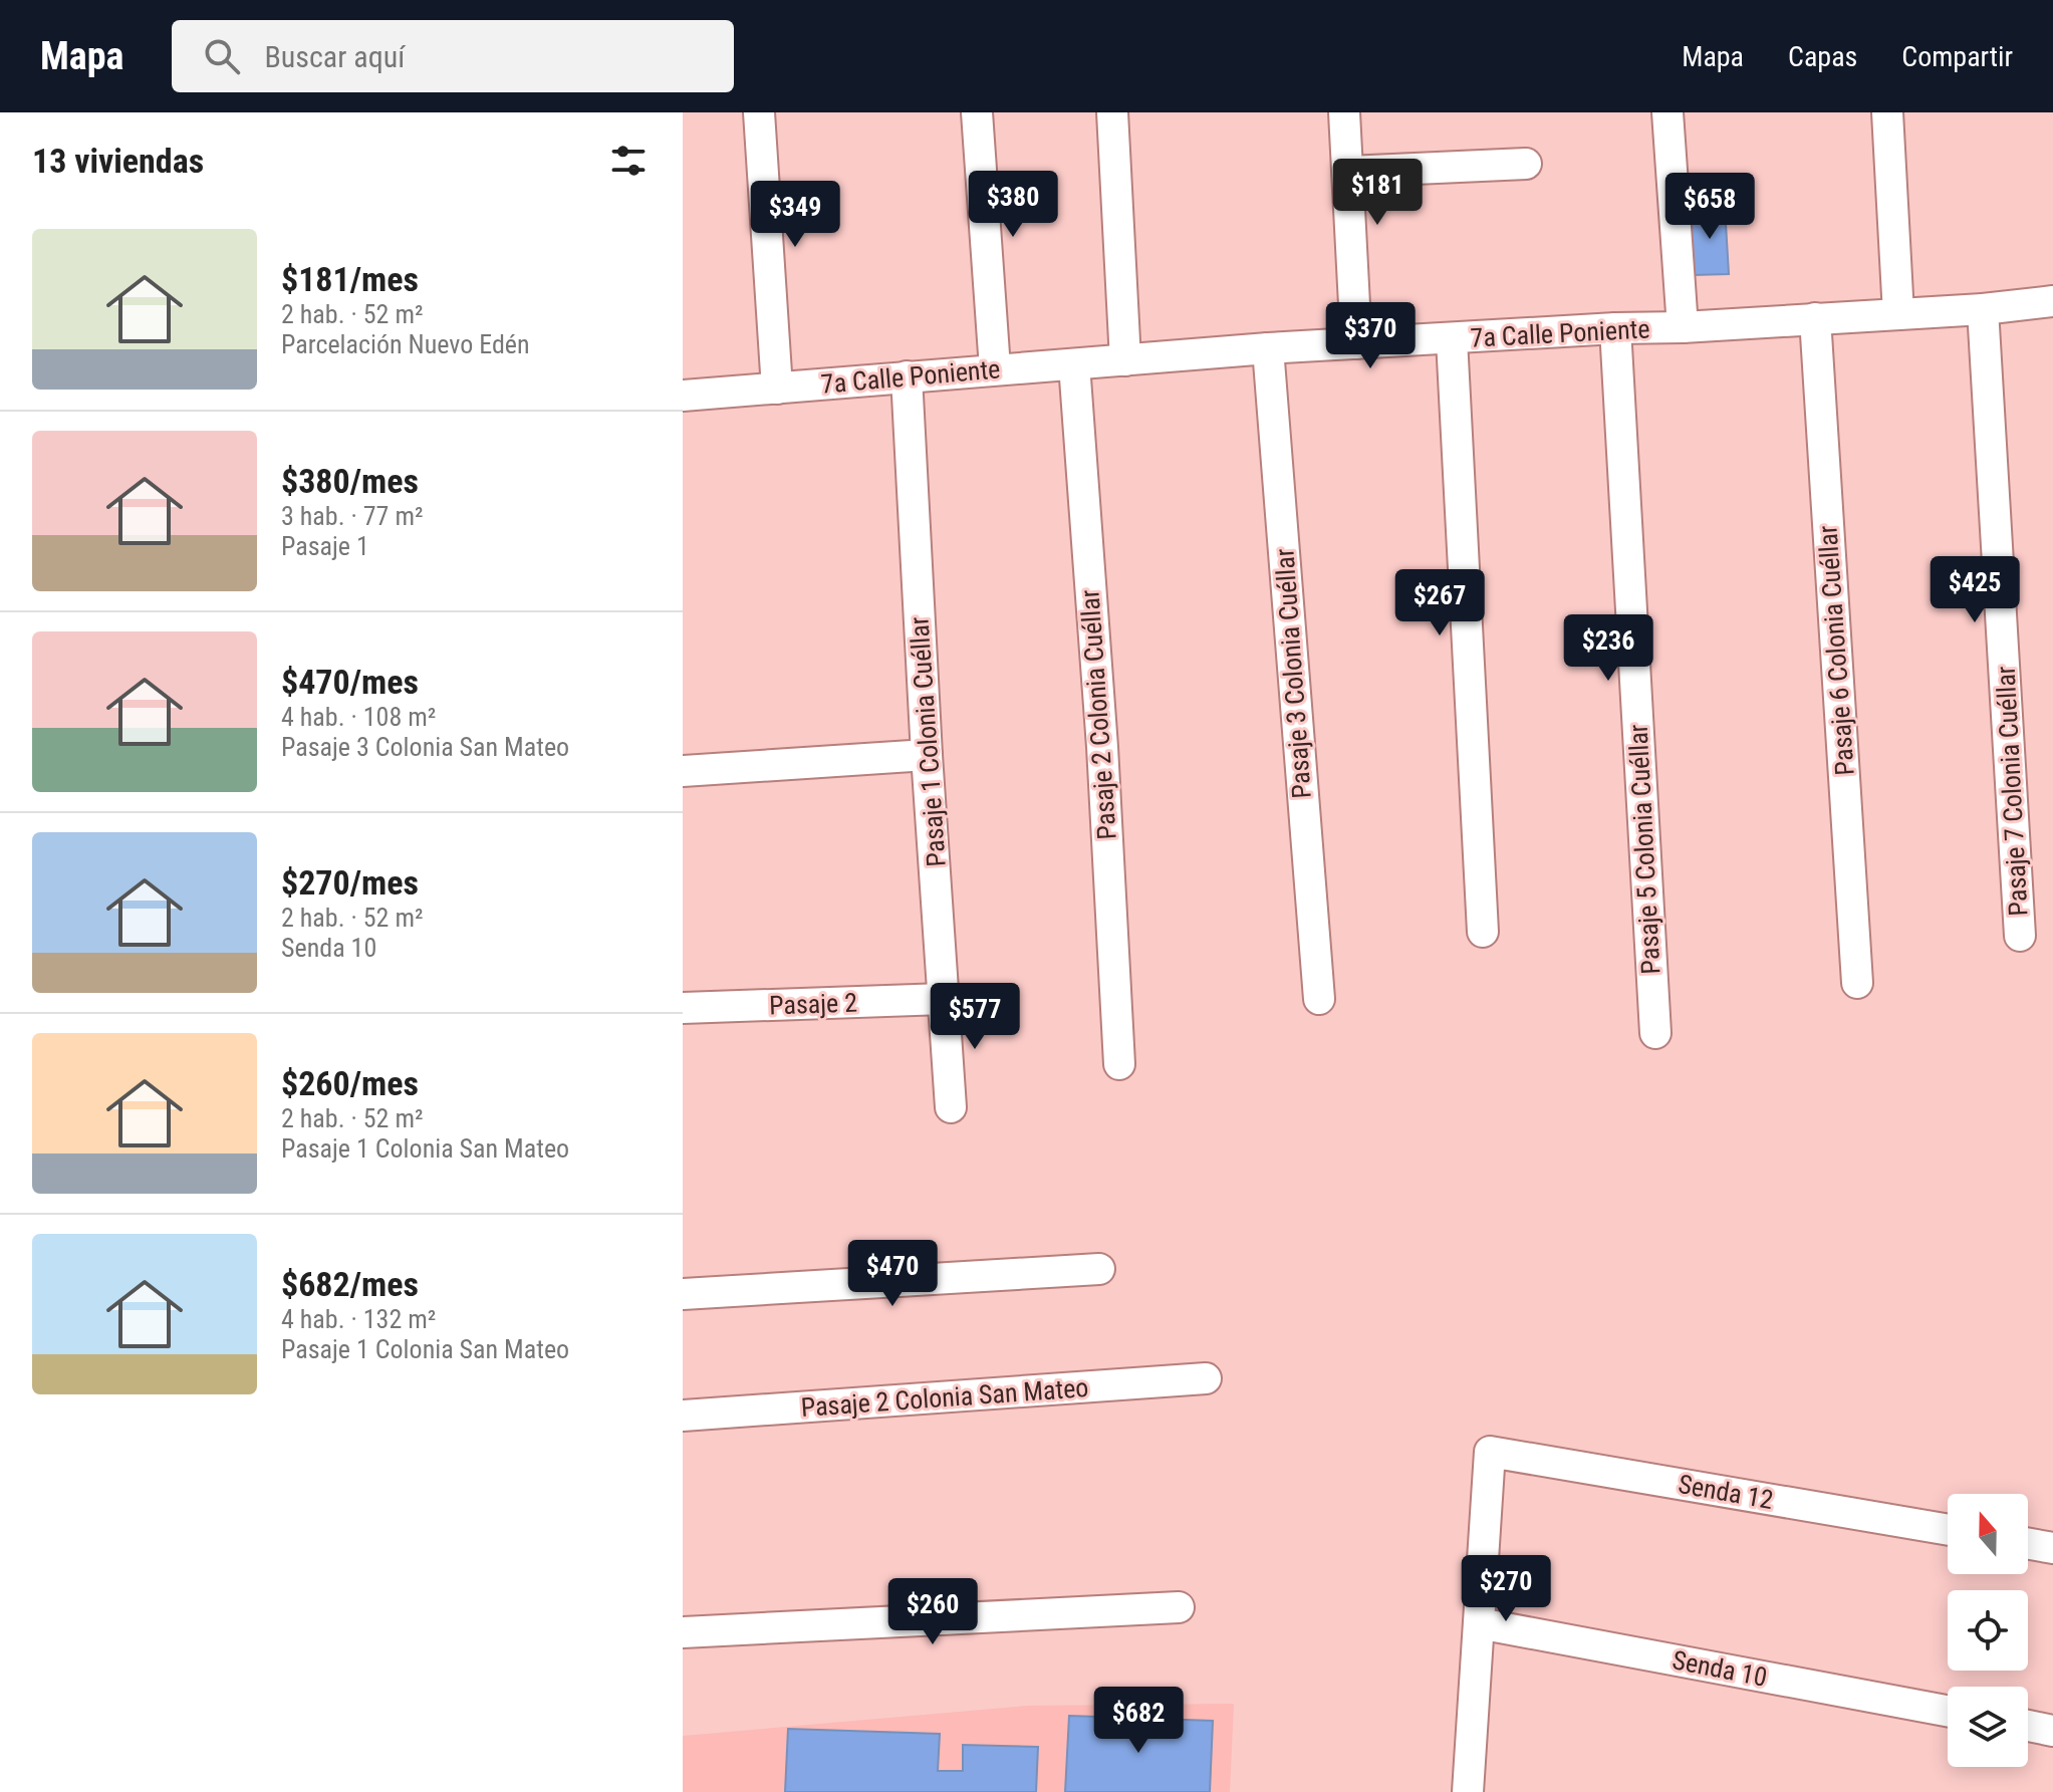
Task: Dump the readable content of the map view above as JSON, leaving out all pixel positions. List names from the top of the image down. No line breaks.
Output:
{"streets":{"street":["7a Calle Poniente","Pasaje 6 Colonia Cuéllar","Pasaje 3 Colonia Cuéllar","Pasaje 2 Colonia Cuéllar","Pasaje 1 Colonia Cuéllar","Pasaje 7 Colonia Cuéllar","Pasaje 5 Colonia Cuéllar","Pasaje 2","Pasaje 2 Colonia San Mateo","Senda 12","Senda 10"]},"crossings":[["7a Calle Poniente","Pasaje 6 Colonia Cuéllar"],["7a Calle Poniente","Pasaje 3 Colonia Cuéllar"],["7a Calle Poniente","Pasaje 2 Colonia Cuéllar"],["7a Calle Poniente","Pasaje 1 Colonia Cuéllar"],["7a Calle Poniente","Pasaje 7 Colonia Cuéllar"],["7a Calle Poniente","Pasaje 5 Colonia Cuéllar"],["Pasaje 1 Colonia Cuéllar","Pasaje 2"],["Senda 12","Senda 10"]],"north":"top","page":{"header":"Mapa","search":"Buscar aquí","nav":["Mapa","Capas","Compartir"],"heading":"13 viviendas","price":["$181","$380","$658","$349","$370","$425","$267","$236","$577","$470","$270","$260","$682"],"list":[{"name":"$181/mes","note":"2 hab. · 52 m² · Parcelación Nuevo Edén"},{"name":"$380/mes","note":"3 hab. · 77 m² · Pasaje 1"},{"name":"$470/mes","note":"4 hab. · 108 m² · Pasaje 3 Colonia San Mateo"},{"name":"$270/mes","note":"2 hab. · 52 m² · Senda 10"},{"name":"$260/mes","note":"2 hab. · 52 m² · Pasaje 1 Colonia San Mateo"},{"name":"$682/mes","note":"4 hab. · 132 m² · Pasaje 1 Colonia San Mateo"}]}}
